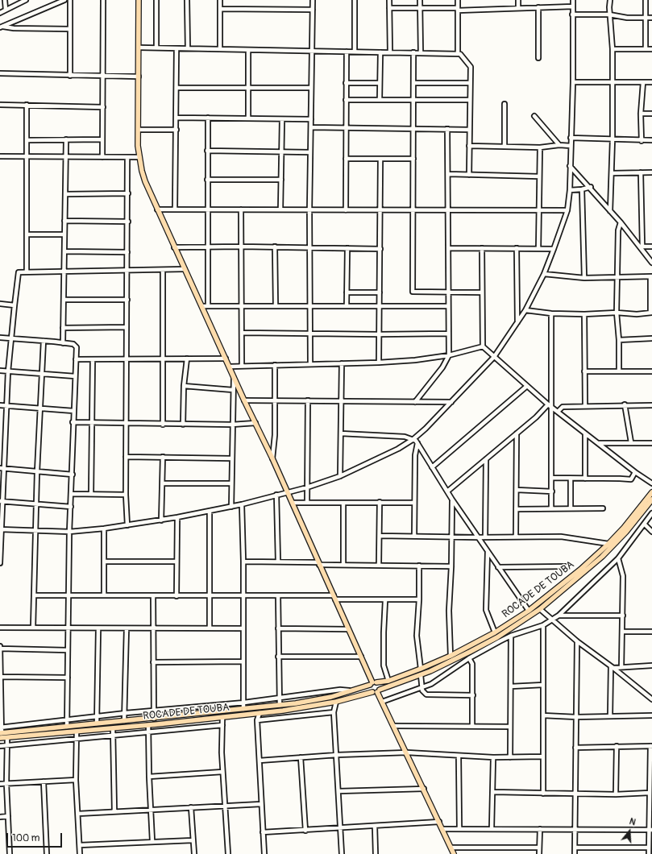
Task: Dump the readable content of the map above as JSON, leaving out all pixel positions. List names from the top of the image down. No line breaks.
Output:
{"streets":{"main road":["ROCADE DE TOUBA"]},"scale_bar":"100 m","north":"top"}
